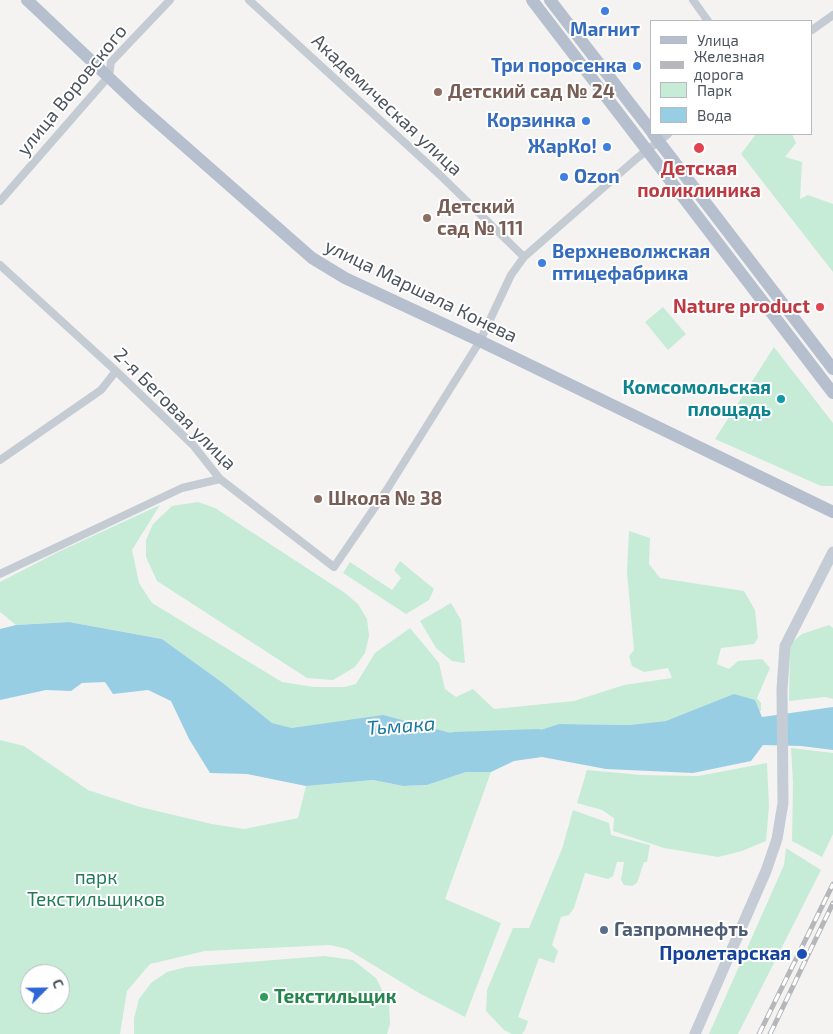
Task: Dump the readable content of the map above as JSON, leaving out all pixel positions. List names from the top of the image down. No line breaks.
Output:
{"streets":{"main road":["улица Маршала Конева"],"street":["улица Воровского","Академическая улица","2-я Беговая улица"]},"crossings":[["улица Воровского","улица Маршала Конева"],["улица Маршала Конева","2-я Беговая улица"]],"water":["Тьмака"],"parks":["парк Текстильщиков"],"places":["Магнит","Три поросенка","Детский сад № 24","Корзинка","ЖарКо!","Детская поликлиника","Ozon","Детский сад № 111","Верхневолжская птицефабрика","Nature product","Комсомольская площадь","Школа № 38","Газпромнефть","Пролетарская","Текстильщик"],"legend":["Улица","Железная дорога","Парк","Вода"],"north":"top right"}
